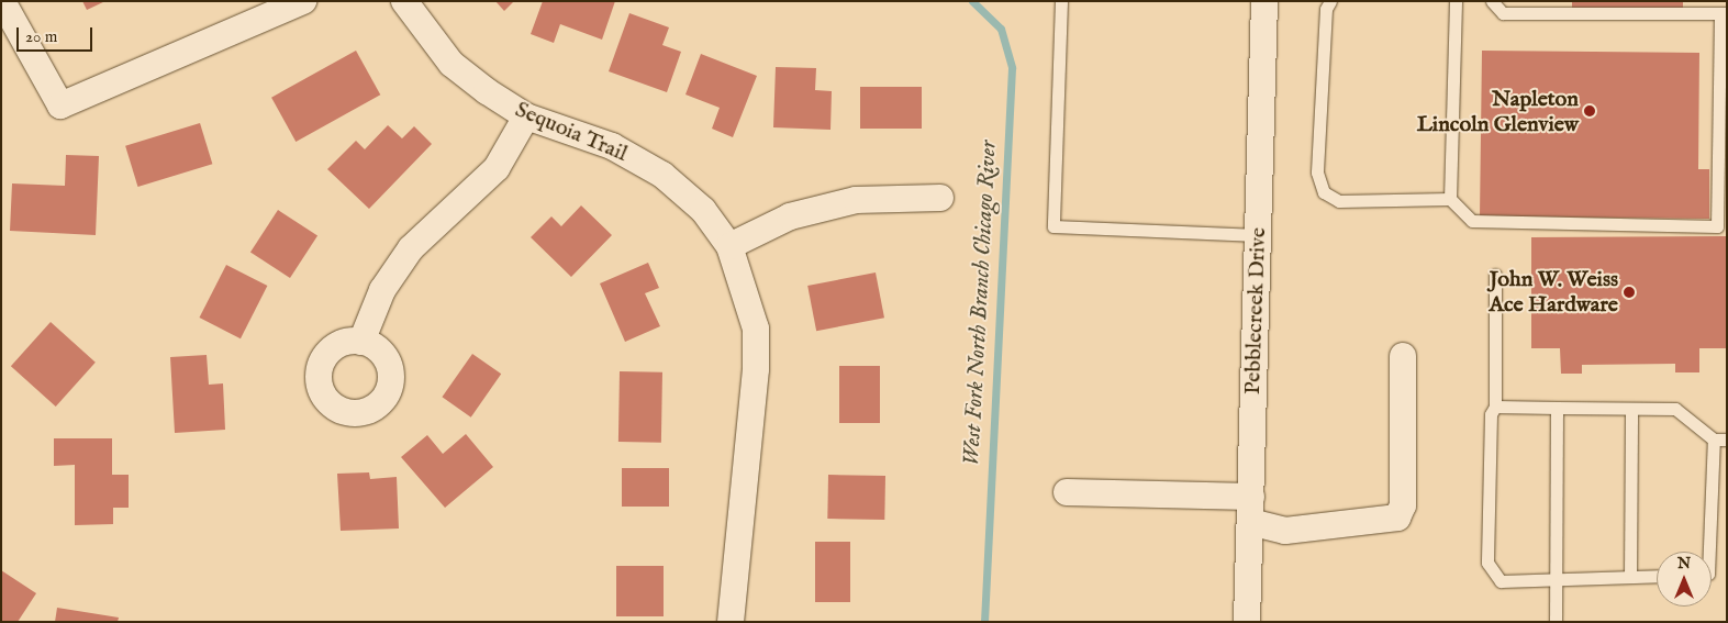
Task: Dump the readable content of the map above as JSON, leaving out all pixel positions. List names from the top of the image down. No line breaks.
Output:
{"streets":{"street":["Sequoia Trail","Pebblecreek Drive"]},"water":["West Fork North Branch Chicago River"],"places":["Napleton Lincoln Glenview","John W. Weiss Ace Hardware"],"scale_bar":"20 m","north":"top"}
